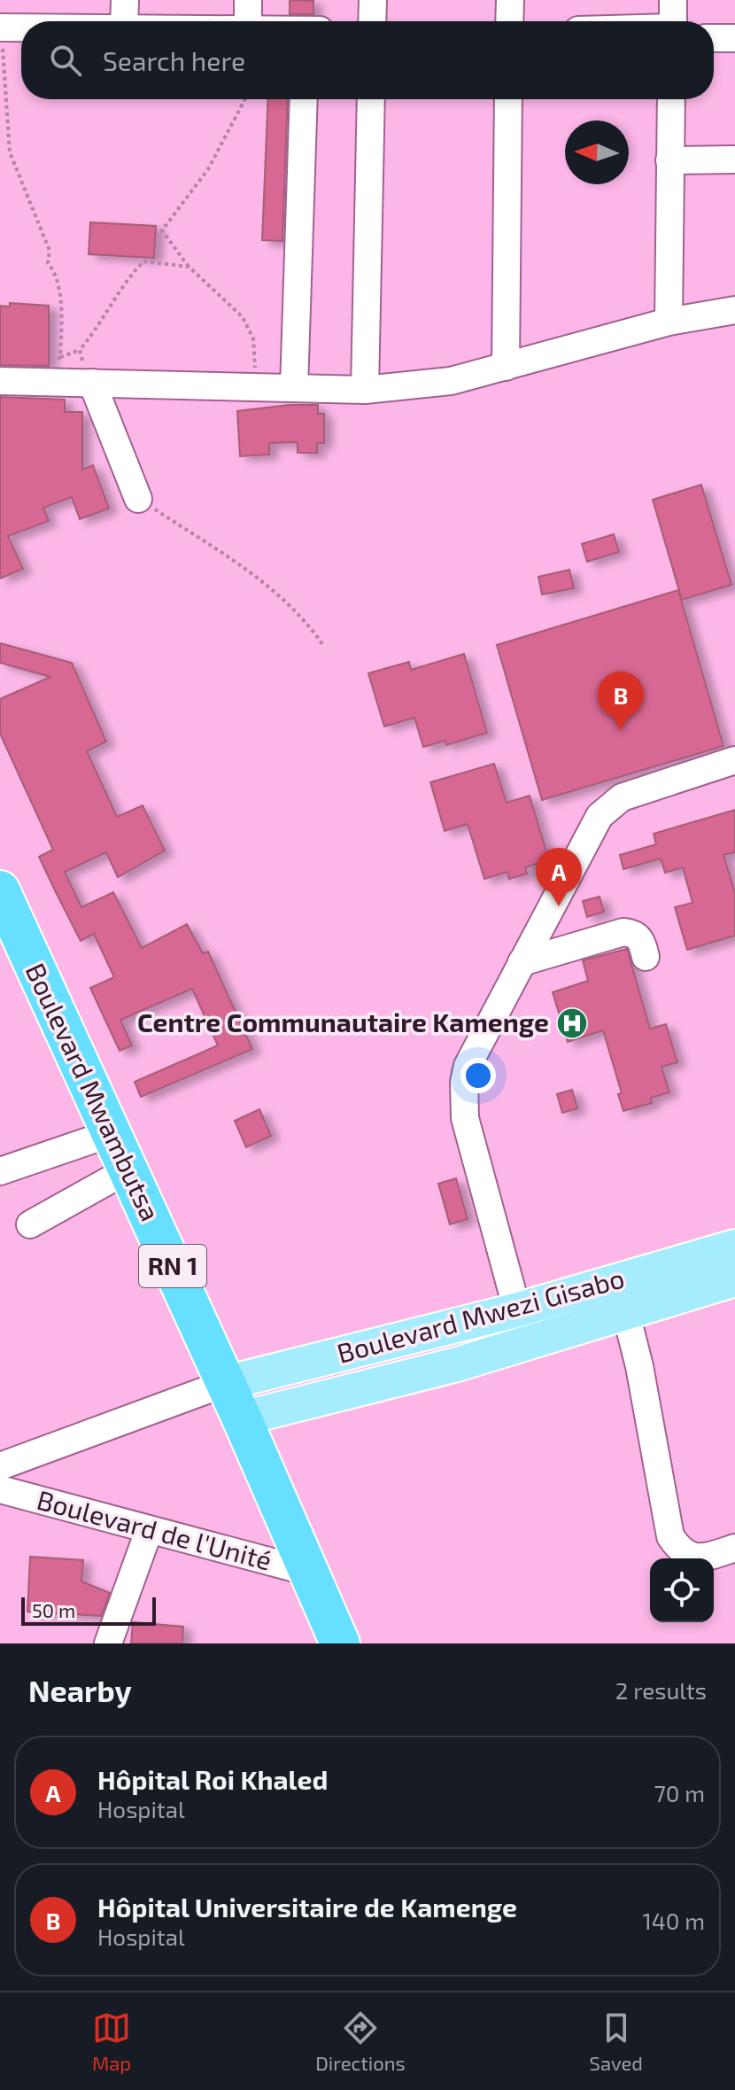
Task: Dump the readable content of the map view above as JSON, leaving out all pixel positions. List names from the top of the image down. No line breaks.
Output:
{"streets":{"highway":["Boulevard Mwambutsa","RN 1"],"main road":["Boulevard Mwezi Gisabo"],"street":["Boulevard de l'Unité"]},"crossings":[["Boulevard Mwambutsa","Boulevard Mwezi Gisabo"],["Boulevard Mwambutsa","Boulevard de l'Unité"],["Boulevard Mwezi Gisabo","Boulevard de l'Unité"]],"places":{"hospital":["Centre Communautaire Kamenge"]},"scale_bar":"50 m","north":"left","page":{"search":"Search here","pins":["B","A"],"scale":"50 m","heading":["Nearby","2 results"],"list":[{"mark":"A","name":"Hôpital Roi Khaled","note":"Hospital","value":"70 m"},{"mark":"B","name":"Hôpital Universitaire de Kamenge","note":"Hospital","value":"140 m"}],"nav":["Map","Directions","Saved"]}}
